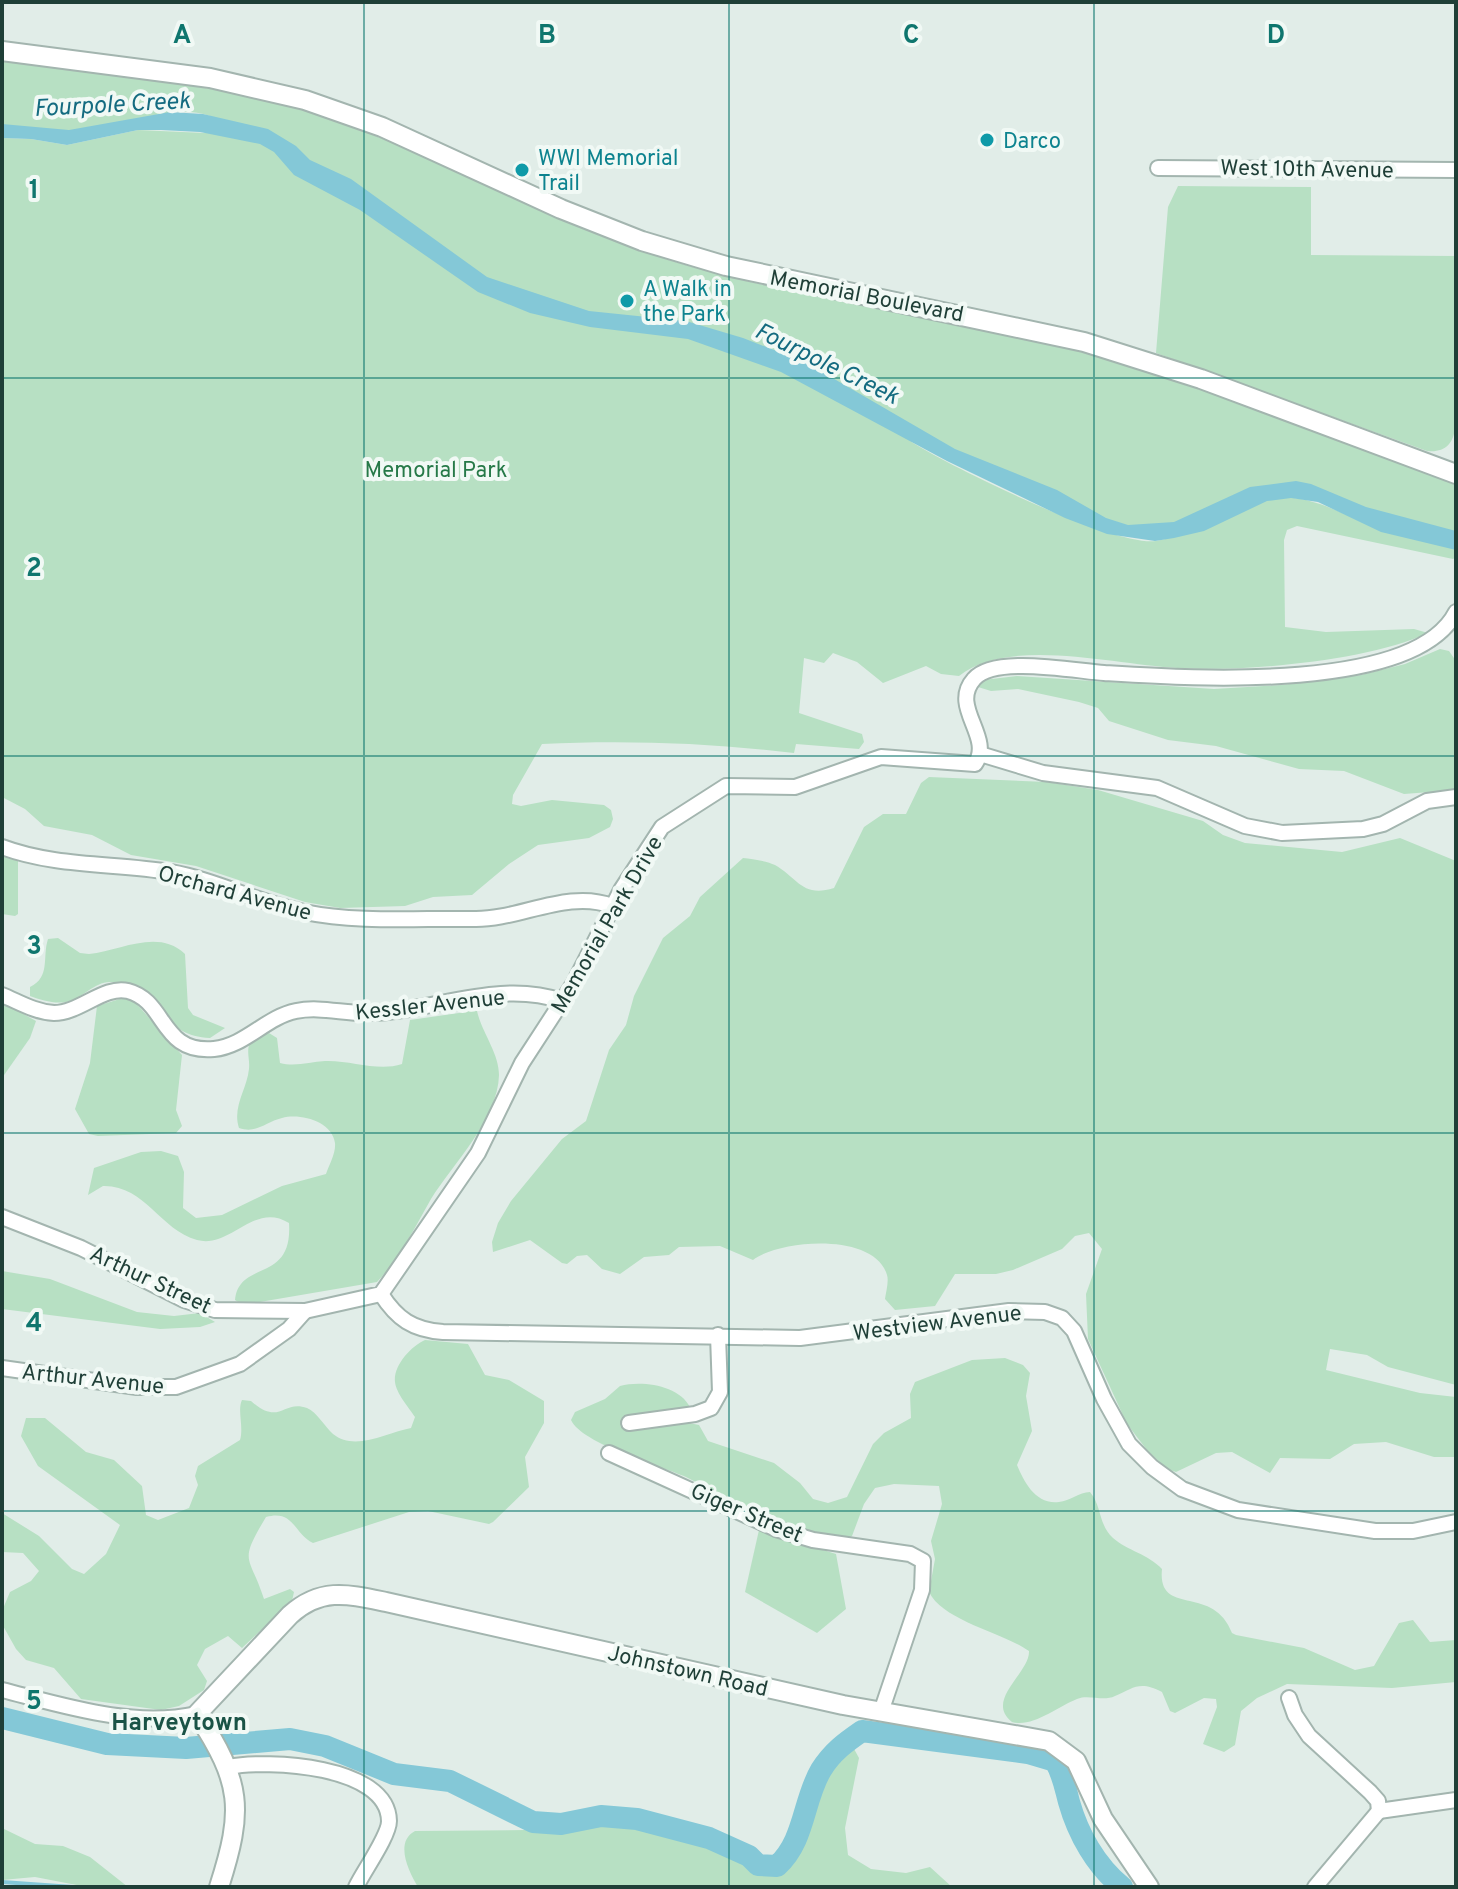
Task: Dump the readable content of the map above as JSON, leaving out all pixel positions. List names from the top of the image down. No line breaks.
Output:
{"streets":{"street":["West 10th Avenue","Memorial Boulevard","Orchard Avenue","Memorial Park Drive","Kessler Avenue","Arthur Street","Westview Avenue","Arthur Avenue","Giger Street","Johnstown Road"]},"crossings":[["Orchard Avenue","Memorial Park Drive"],["Memorial Park Drive","Kessler Avenue"],["Memorial Park Drive","Westview Avenue"],["Arthur Street","Arthur Avenue"],["Giger Street","Johnstown Road"]],"districts":["Harveytown"],"water":["Fourpole Creek"],"parks":["Memorial Park"],"places":["Darco","WWI Memorial Trail","A Walk in the Park"],"grid":{"columns":["A","B","C","D"],"rows":["1","2","3","4","5"]}}
